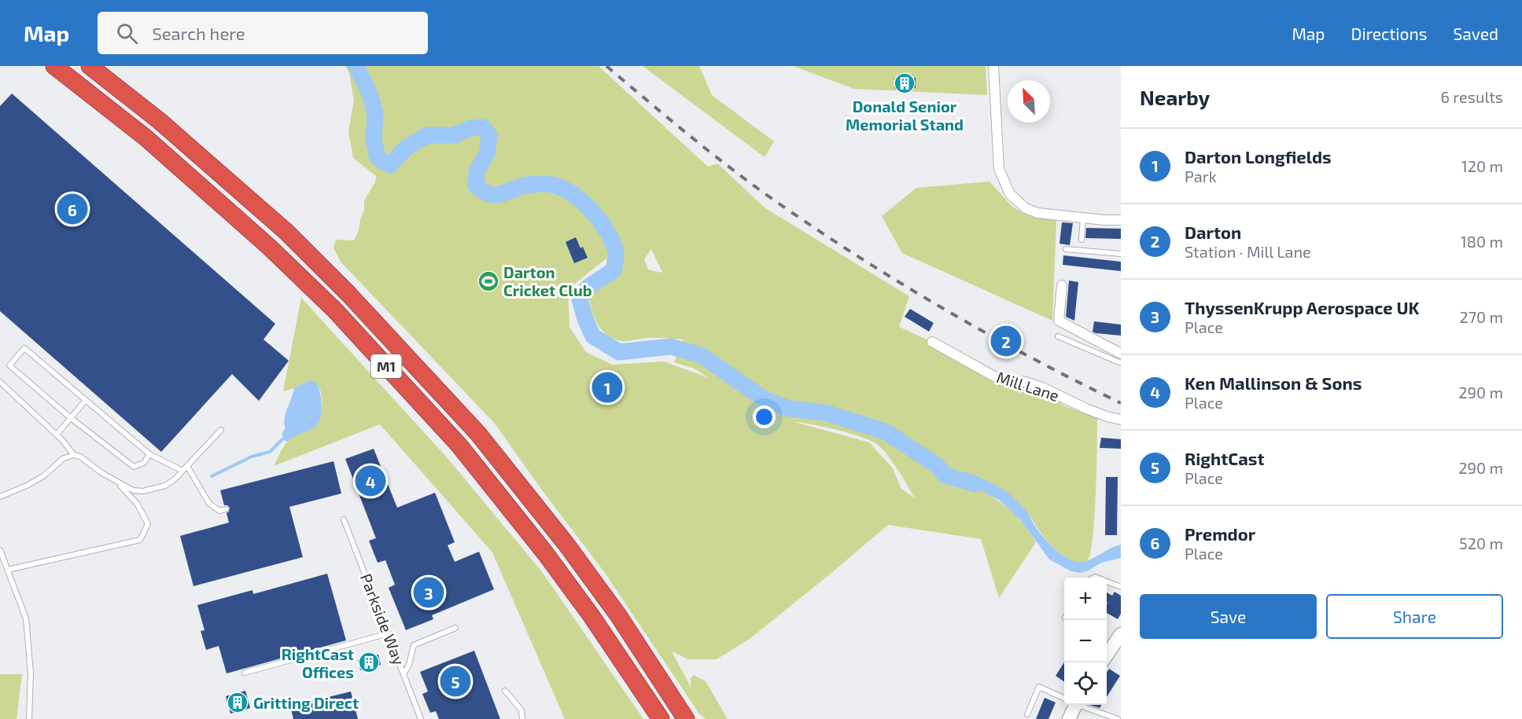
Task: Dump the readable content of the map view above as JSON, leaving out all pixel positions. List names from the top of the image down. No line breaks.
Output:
{"streets":{"highway":["M1"],"street":["Mill Lane"],"lane":["Parkside Way"]},"places":{"building":["Donald Senior Memorial Stand","RightCast Offices","Gritting Direct"],"sports":["Darton Cricket Club"]},"north":"top left","page":{"header":"Map","search":"Search here","nav":["Map","Directions","Saved"],"heading":["Nearby","6 results"],"list":[{"mark":"1","name":"Darton Longfields","note":"Park","value":"120 m"},{"mark":"2","name":"Darton","note":"Station · Mill Lane","value":"180 m"},{"mark":"3","name":"ThyssenKrupp Aerospace UK","note":"Place","value":"270 m"},{"mark":"4","name":"Ken Mallinson & Sons","note":"Place","value":"290 m"},{"mark":"5","name":"RightCast","note":"Place","value":"290 m"},{"mark":"6","name":"Premdor","note":"Place","value":"520 m"}],"pins":["6","2","1","4","3","5"],"map_buttons":["+","−"],"buttons":["Save","Share"]}}
